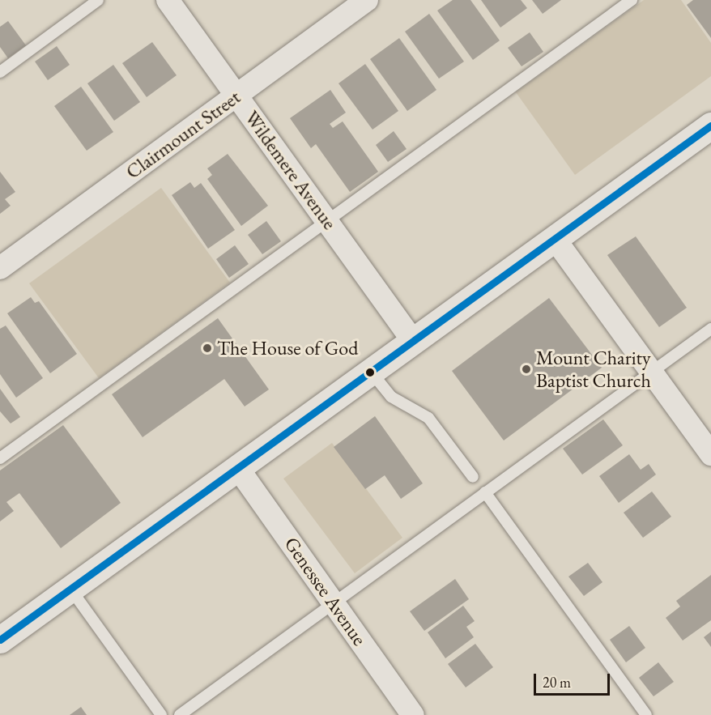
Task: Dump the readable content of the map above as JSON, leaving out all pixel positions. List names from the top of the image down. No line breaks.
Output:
{"streets":{"street":["Clairmount Street","Wildemere Avenue","Genessee Avenue"]},"crossings":[["Clairmount Street","Wildemere Avenue"]],"places":["The House of God","Mount Charity Baptist Church"],"scale_bar":"20 m"}
